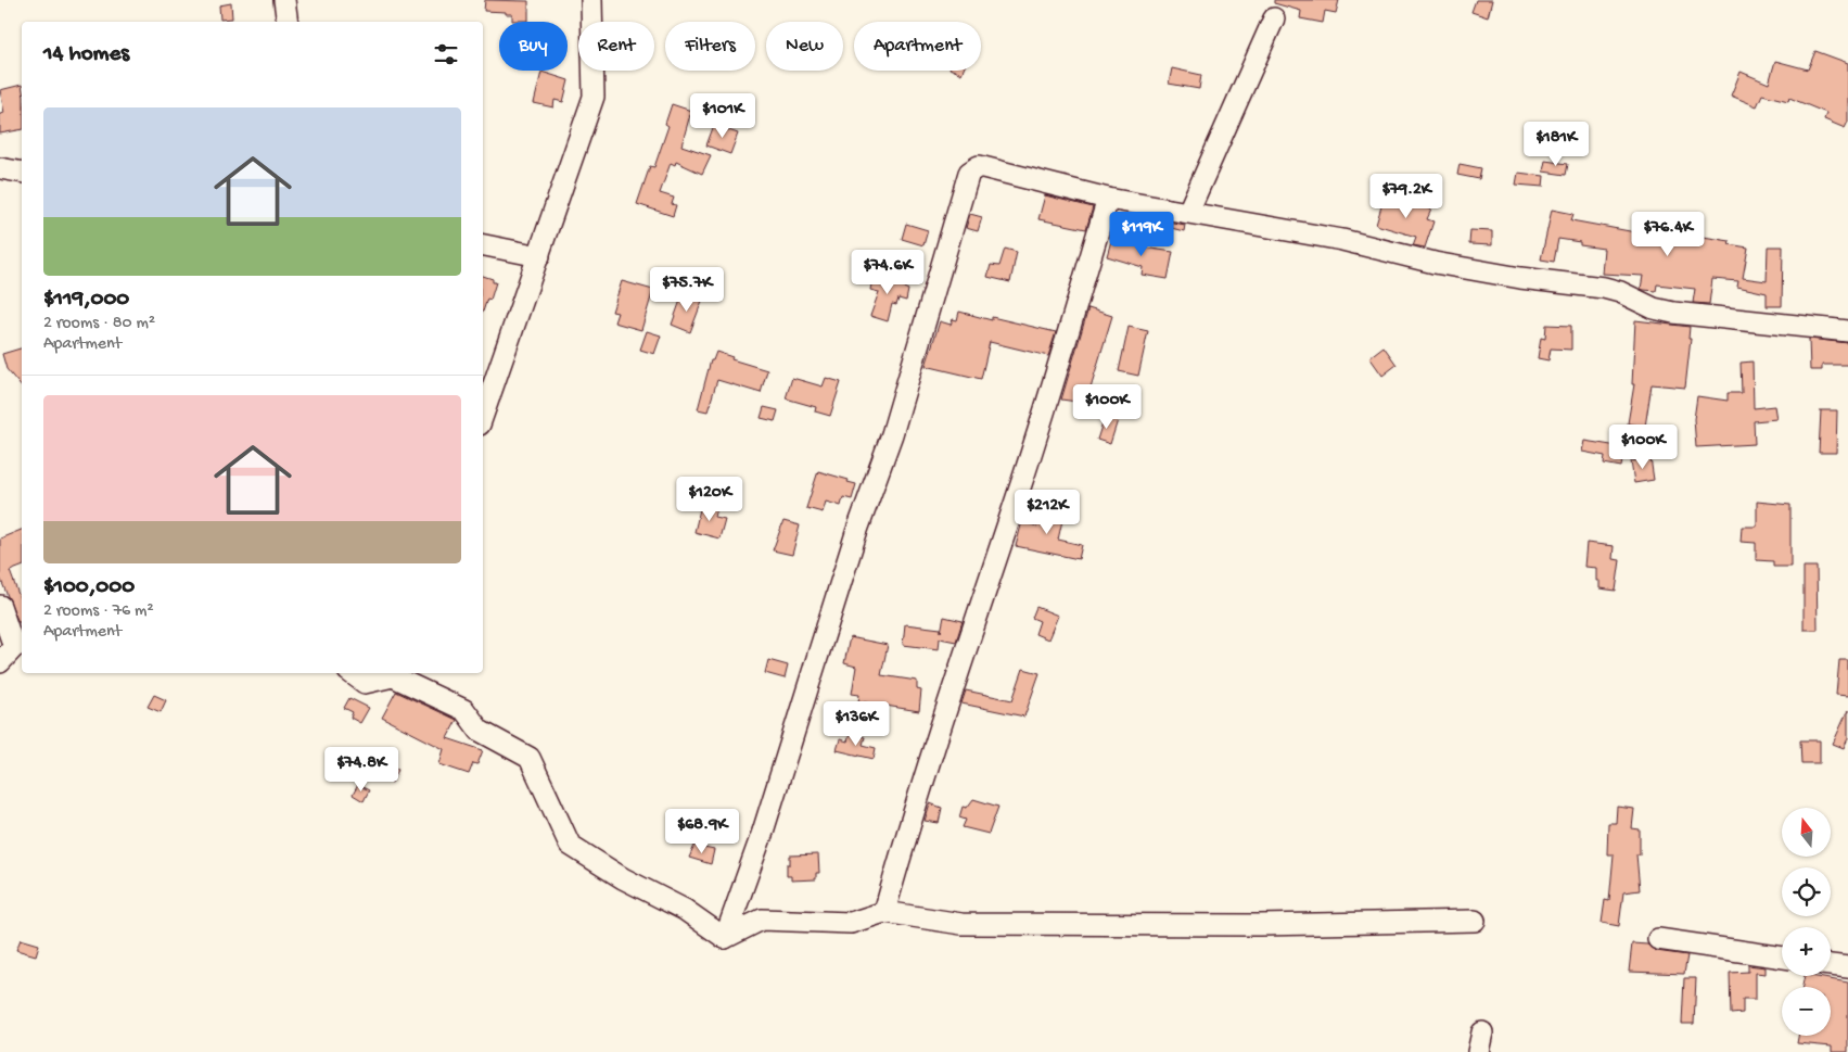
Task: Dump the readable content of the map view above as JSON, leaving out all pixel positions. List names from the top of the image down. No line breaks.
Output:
{"north":"top","page":{"chip":["Buy","Rent","Filters","New","Apartment"],"heading":"14 homes","list":[{"name":"$119,000","note":"2 rooms · 80 m² · Apartment"},{"name":"$100,000","note":"2 rooms · 76 m² · Apartment"}],"price":["$101K","$181K","$79.2K","$119K","$76.4K","$74.6K","$75.7K","$100K","$100K","$120K","$212K","$136K","$74.8K","$68.9K"],"map_buttons":["+","−"]}}
